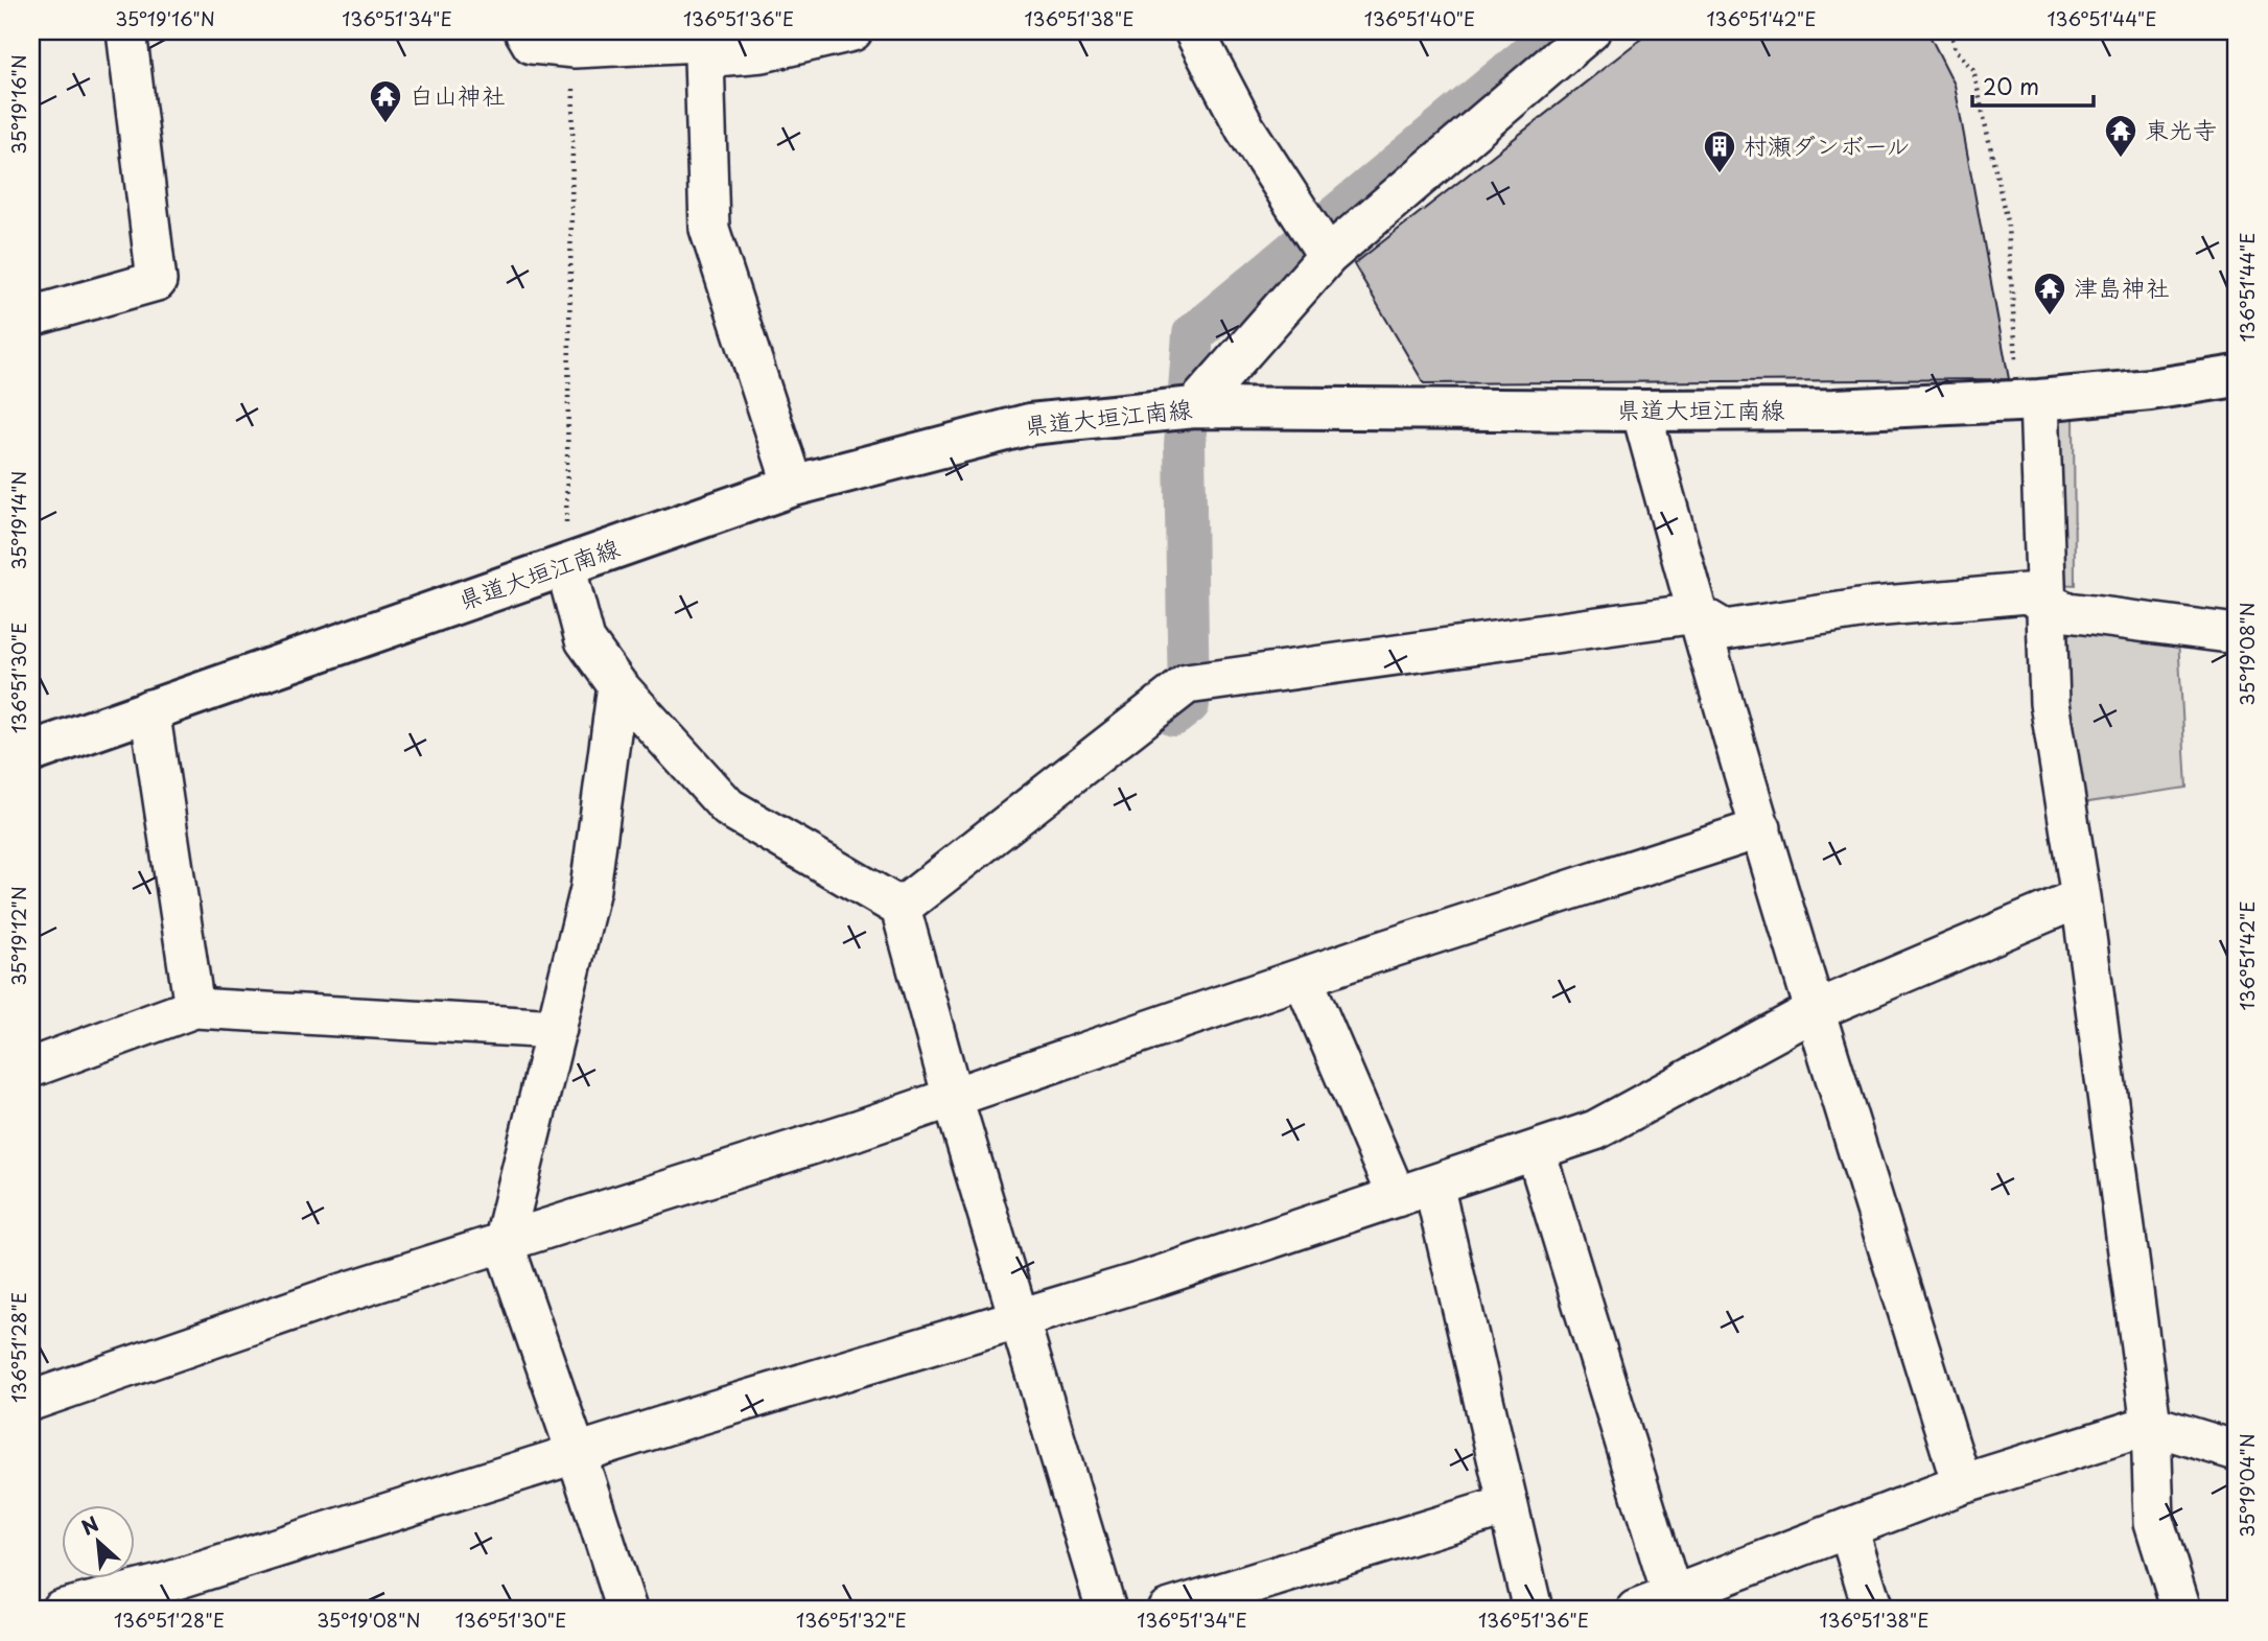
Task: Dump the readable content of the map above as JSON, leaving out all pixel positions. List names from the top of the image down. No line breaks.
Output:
{"streets":{"main road":["県道大垣江南線"]},"places":{"temple":["白山神社","東光寺","津島神社"],"building":["村瀬ダンボール"]},"scale_bar":"20 m","north":"top left","coordinates":["35°19'16\"N","136°51'34\"E","136°51'36\"E","136°51'38\"E","136°51'40\"E","136°51'42\"E","136°51'44\"E","35°19'14\"N","35°19'08\"N","136°51'30\"E","35°19'12\"N","136°51'28\"E","35°19'04\"N","136°51'32\"E"]}
